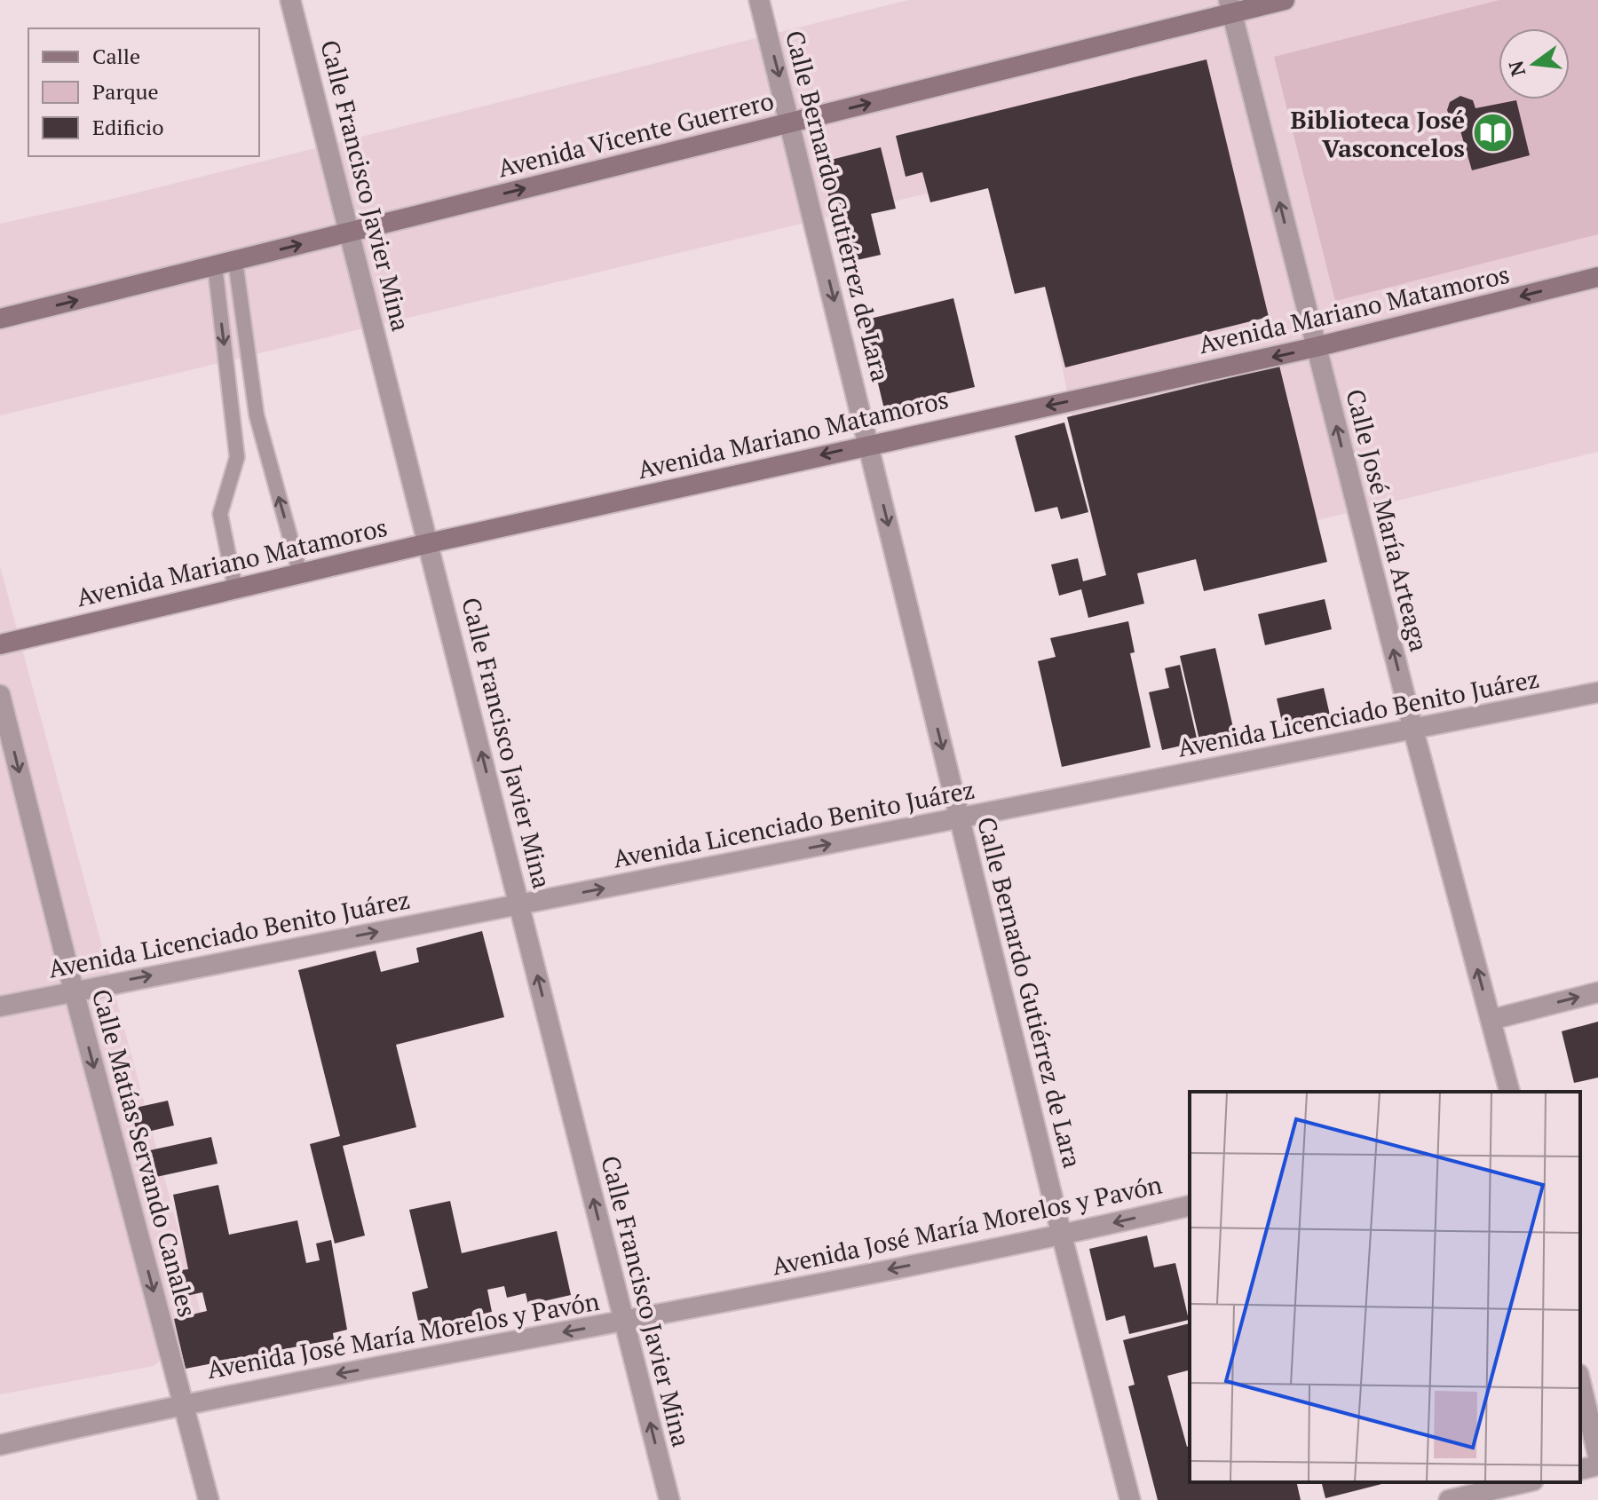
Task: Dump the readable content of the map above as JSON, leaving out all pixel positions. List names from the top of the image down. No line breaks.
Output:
{"streets":{"main road":["Avenida Vicente Guerrero","Avenida Mariano Matamoros"],"street":["Calle Francisco Javier Mina","Calle Bernardo Gutiérrez de Lara","Calle José María Arteaga","Avenida Licenciado Benito Juárez","Calle Matías Servando Canales","Avenida José María Morelos y Pavón"]},"crossings":[["Avenida Vicente Guerrero","Calle Francisco Javier Mina"],["Avenida Vicente Guerrero","Calle Bernardo Gutiérrez de Lara"],["Avenida Vicente Guerrero","Calle José María Arteaga"],["Calle Francisco Javier Mina","Avenida Mariano Matamoros"],["Calle Francisco Javier Mina","Avenida Licenciado Benito Juárez"],["Calle Francisco Javier Mina","Avenida José María Morelos y Pavón"],["Calle Bernardo Gutiérrez de Lara","Avenida Mariano Matamoros"],["Calle Bernardo Gutiérrez de Lara","Avenida Licenciado Benito Juárez"],["Calle Bernardo Gutiérrez de Lara","Avenida José María Morelos y Pavón"],["Avenida Mariano Matamoros","Calle José María Arteaga"],["Calle José María Arteaga","Avenida Licenciado Benito Juárez"],["Avenida Licenciado Benito Juárez","Calle Matías Servando Canales"],["Calle Matías Servando Canales","Avenida José María Morelos y Pavón"]],"one_way":["Avenida Vicente Guerrero","Calle Francisco Javier Mina","Calle Bernardo Gutiérrez de Lara","Avenida Mariano Matamoros","Calle José María Arteaga","Avenida Licenciado Benito Juárez","Calle Matías Servando Canales","Avenida José María Morelos y Pavón"],"places":{"library":["Biblioteca José Vasconcelos"]},"legend":["Calle","Parque","Edificio"],"north":"left"}
